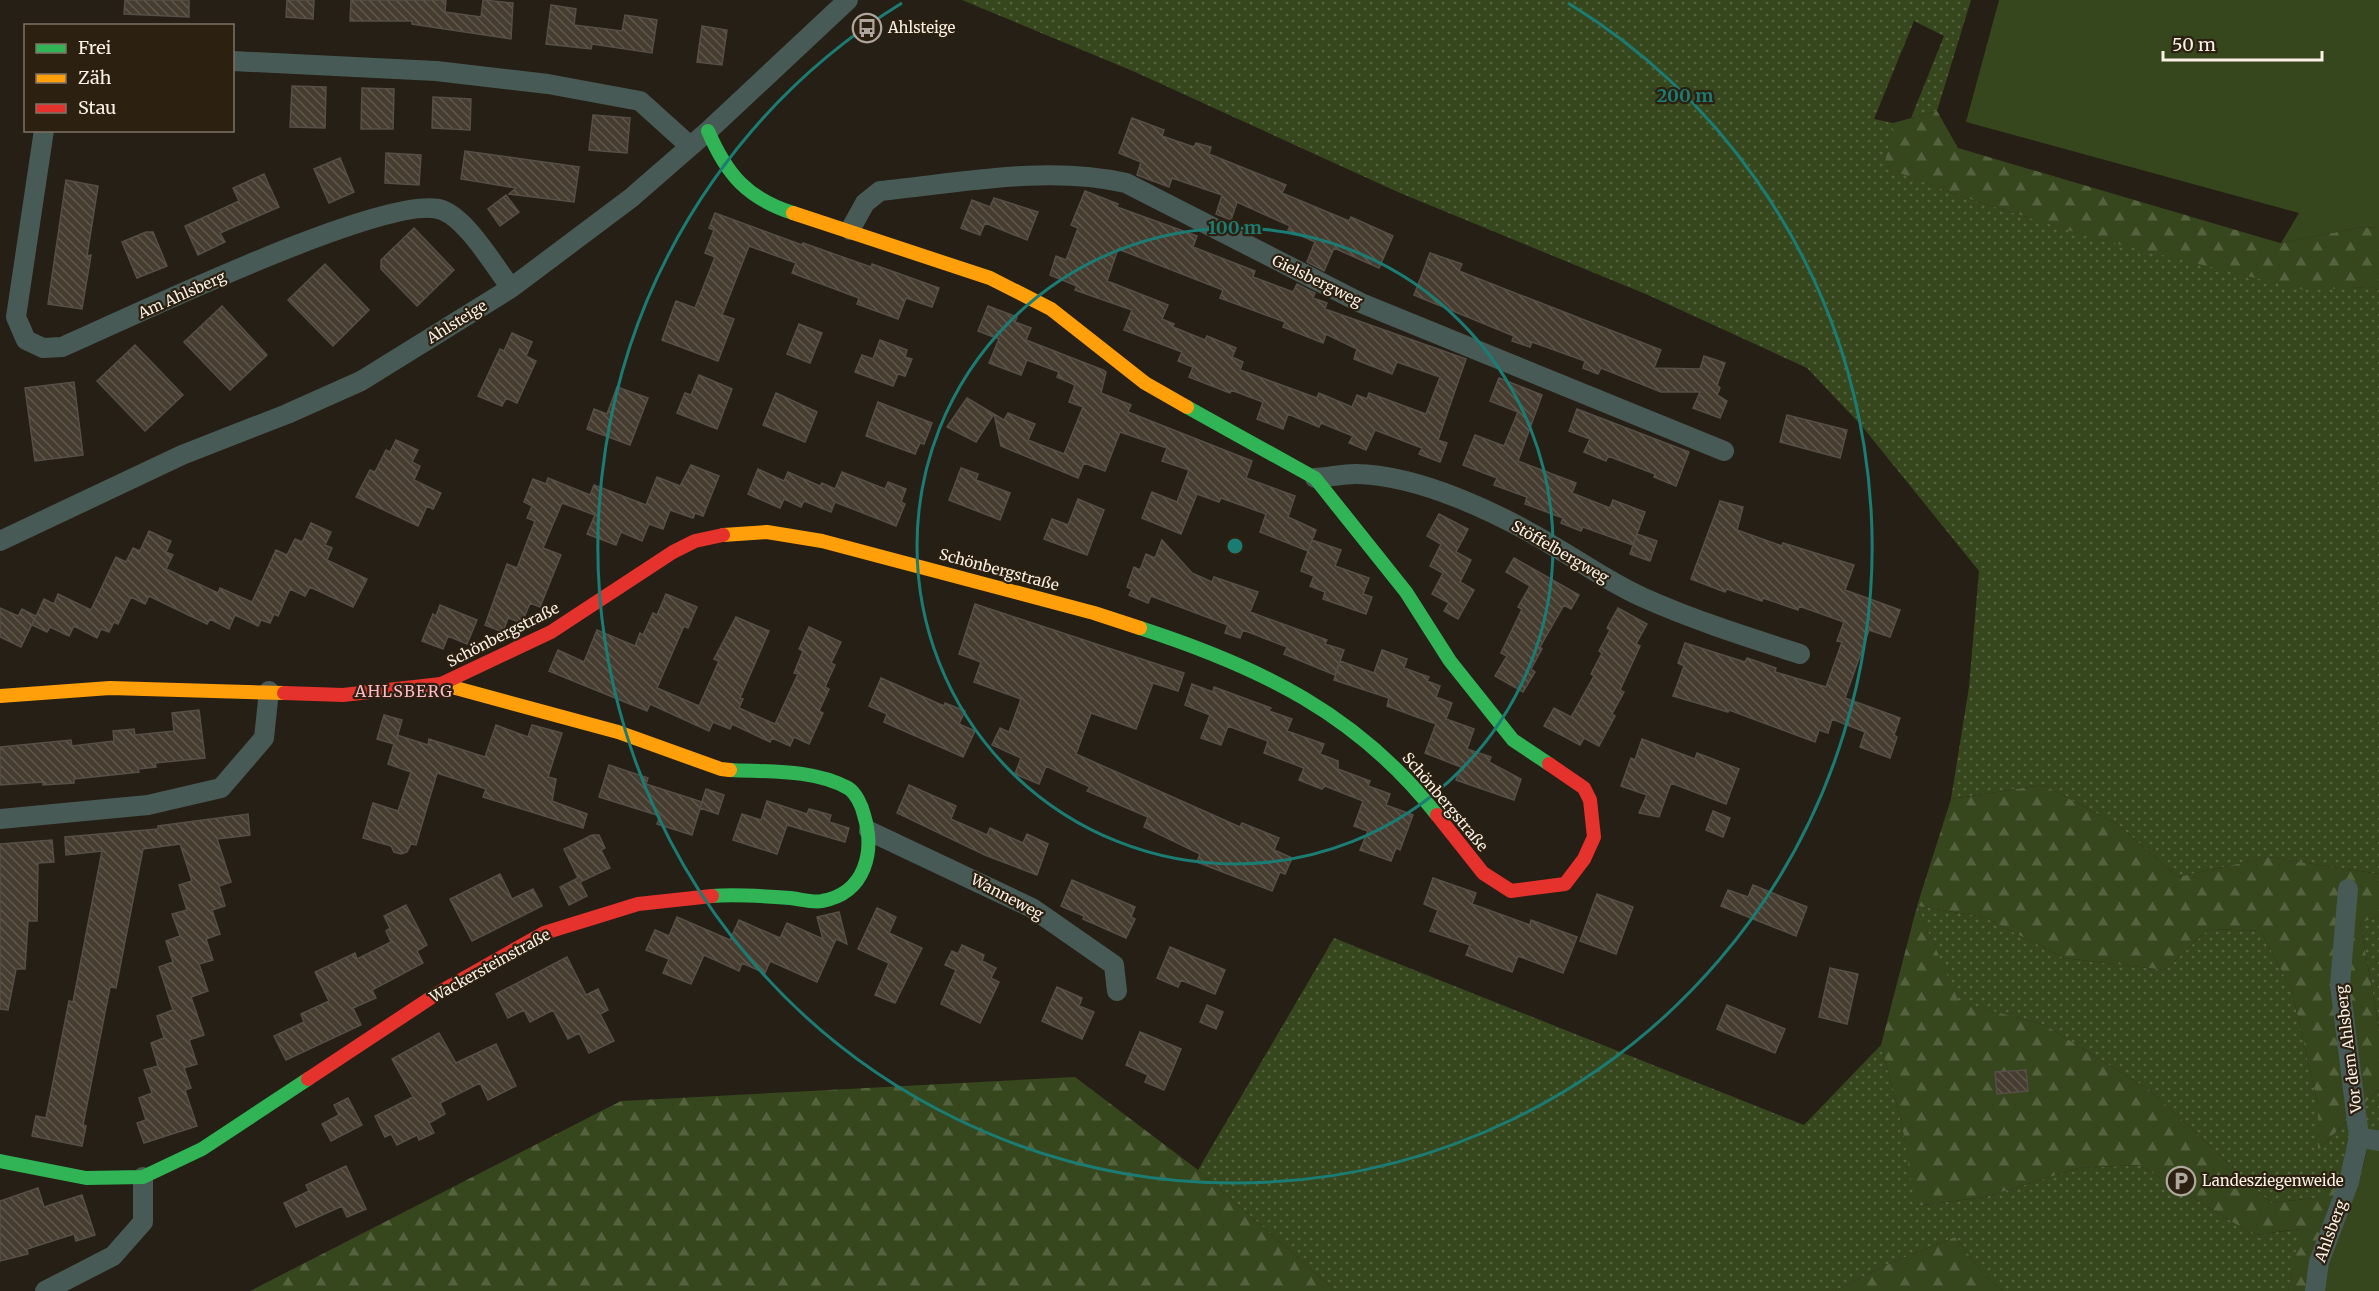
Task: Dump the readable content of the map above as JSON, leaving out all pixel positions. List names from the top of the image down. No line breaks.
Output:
{"streets":{"street":["Gielsbergweg","Am Ahlsberg","Ahlsteige","Stöffelbergweg","Schönbergstraße","Wanneweg","Wackersteinstraße","Vor dem Ahlsberg","Ahlsberg"]},"crossings":[["Gielsbergweg","Schönbergstraße"],["Am Ahlsberg","Ahlsteige"],["Ahlsteige","Schönbergstraße"],["Stöffelbergweg","Schönbergstraße"],["Schönbergstraße","Wackersteinstraße"],["Wanneweg","Wackersteinstraße"],["Vor dem Ahlsberg","Ahlsberg"]],"districts":["AHLSBERG"],"places":{"bus stop":["Ahlsteige"],"parking":["Landesziegenweide"]},"legend":["Frei","Zäh","Stau"],"scale_bar":"50 m","rings":["200 m","100 m"]}
